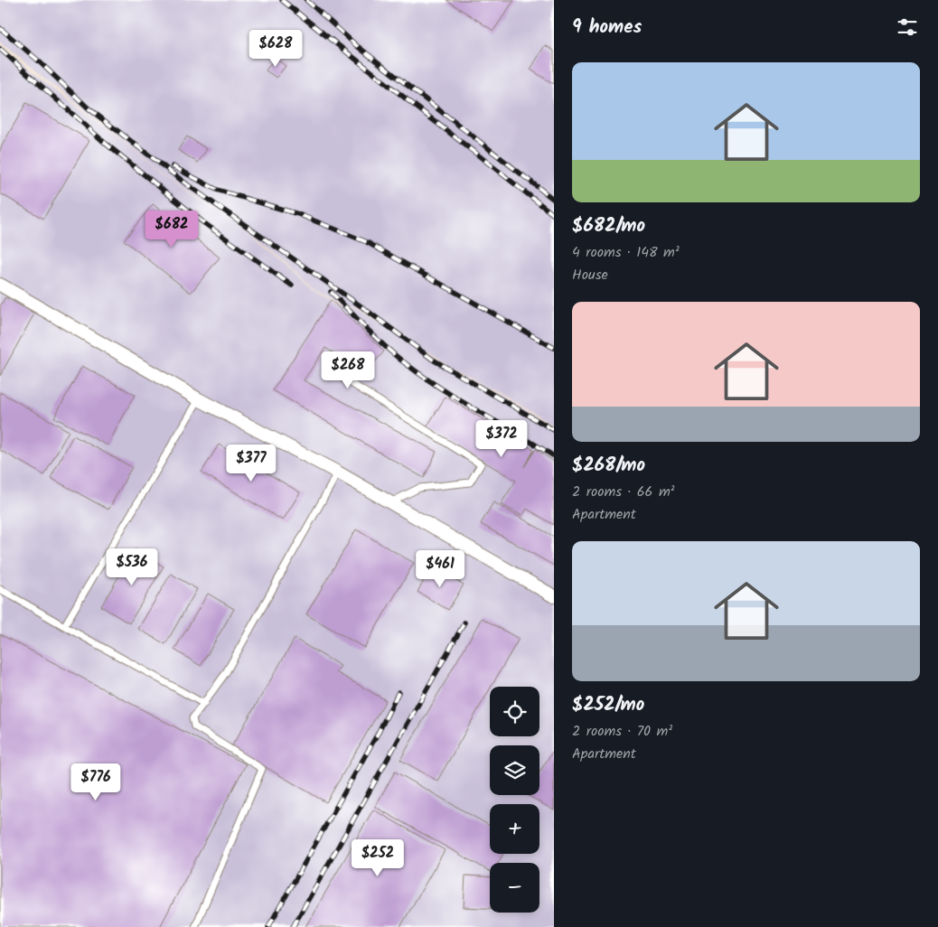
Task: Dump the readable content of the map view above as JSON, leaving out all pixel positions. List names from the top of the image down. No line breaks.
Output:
{"page":{"heading":"9 homes","price":["$628","$682","$268","$372","$377","$536","$461","$776","$252"],"list":[{"name":"$682/mo","note":"4 rooms · 148 m² · House"},{"name":"$268/mo","note":"2 rooms · 66 m² · Apartment"},{"name":"$252/mo","note":"2 rooms · 70 m² · Apartment"}],"map_buttons":["+","−"]}}
